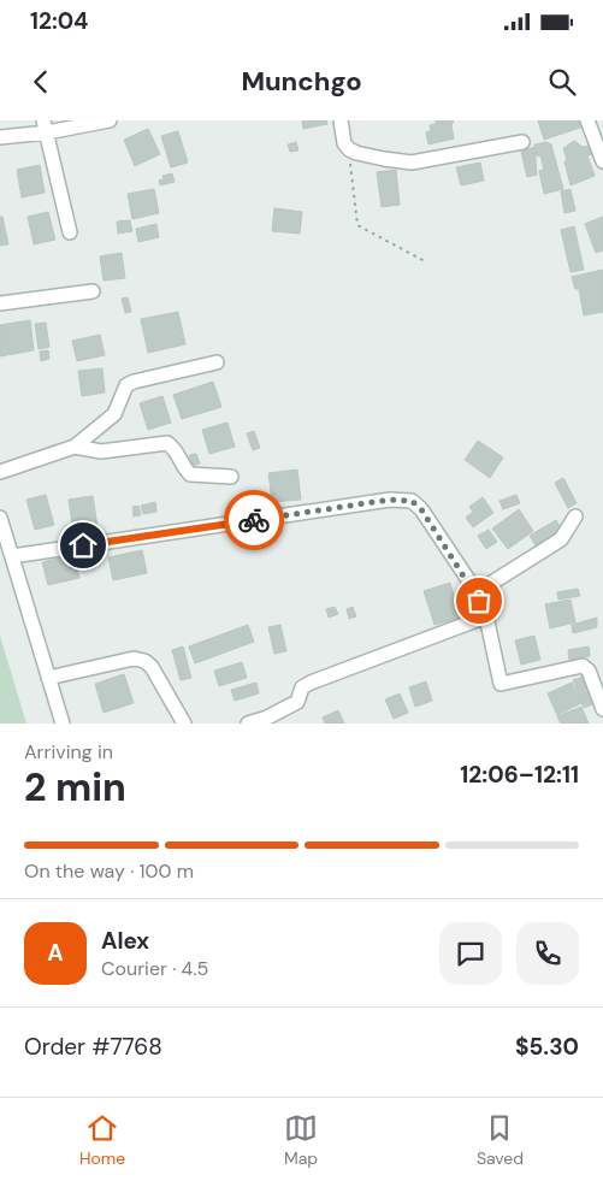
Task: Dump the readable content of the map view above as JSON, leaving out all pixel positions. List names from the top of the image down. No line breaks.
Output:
{"page":{"status":"12:04","header":"Munchgo","heading":["2 min","Arriving in","12:06–12:11"],"panel":["Alex","Courier · 4.5","Order #7768","$5.30"],"bar":"On the way · 100 m","round":"A","tabs":["Home","Map","Saved"]}}
